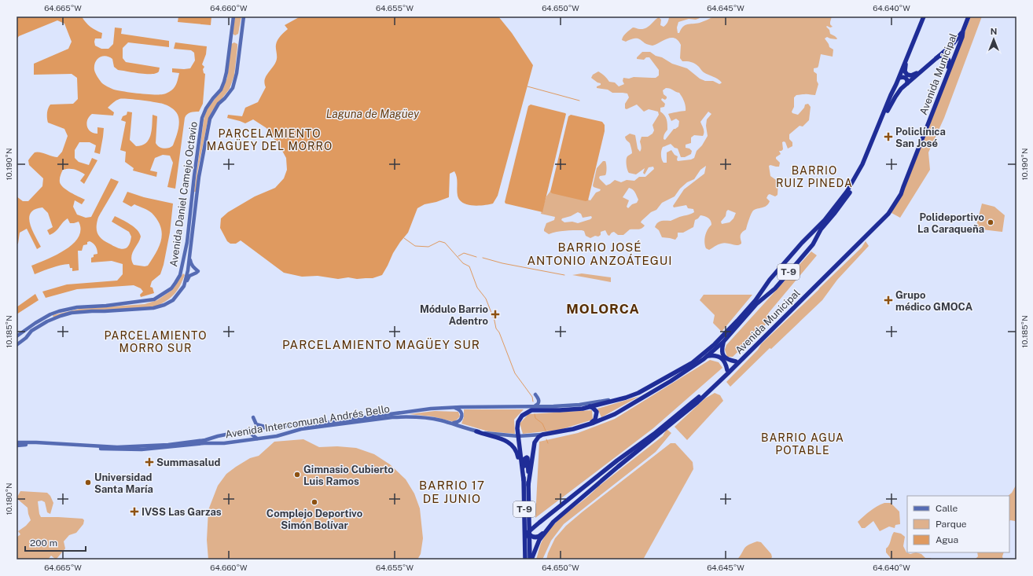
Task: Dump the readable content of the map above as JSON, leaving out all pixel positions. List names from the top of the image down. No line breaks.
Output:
{"streets":{"highway":["Avenida Municipal","T-9","Avenida Intercomunal Andrés Bello"],"main road":["Avenida Daniel Camejo Octavio"]},"crossings":[["Avenida Municipal","T-9"],["Avenida Municipal","Avenida Intercomunal Andrés Bello"],["T-9","Avenida Intercomunal Andrés Bello"]],"districts":["PARCELAMIENTO MAGÜEY DEL MORRO","BARRIO RUIZ PINEDA","BARRIO JOSÉ ANTONIO ANZOÁTEGUI","MOLORCA","PARCELAMIENTO MORRO SUR","PARCELAMIENTO MAGÜEY SUR","BARRIO AGUA POTABLE","BARRIO 17 DE JUNIO"],"water":["Laguna de Magüey"],"places":{"health":["Policlínica San José","Grupo médico GMOCA","Módulo Barrio Adentro","Summasalud","IVSS Las Garzas"],"other":["Polideportivo La Caraqueña","Gimnasio Cubierto Luis Ramos","Universidad Santa María","Complejo Deportivo Simón Bolívar"]},"legend":["Calle","Parque","Agua"],"scale_bar":"200 m","north":"top","coordinates":["64.665°W","64.660°W","64.655°W","64.650°W","64.645°W","64.640°W","10.190°N","10.185°N","10.180°N"]}
